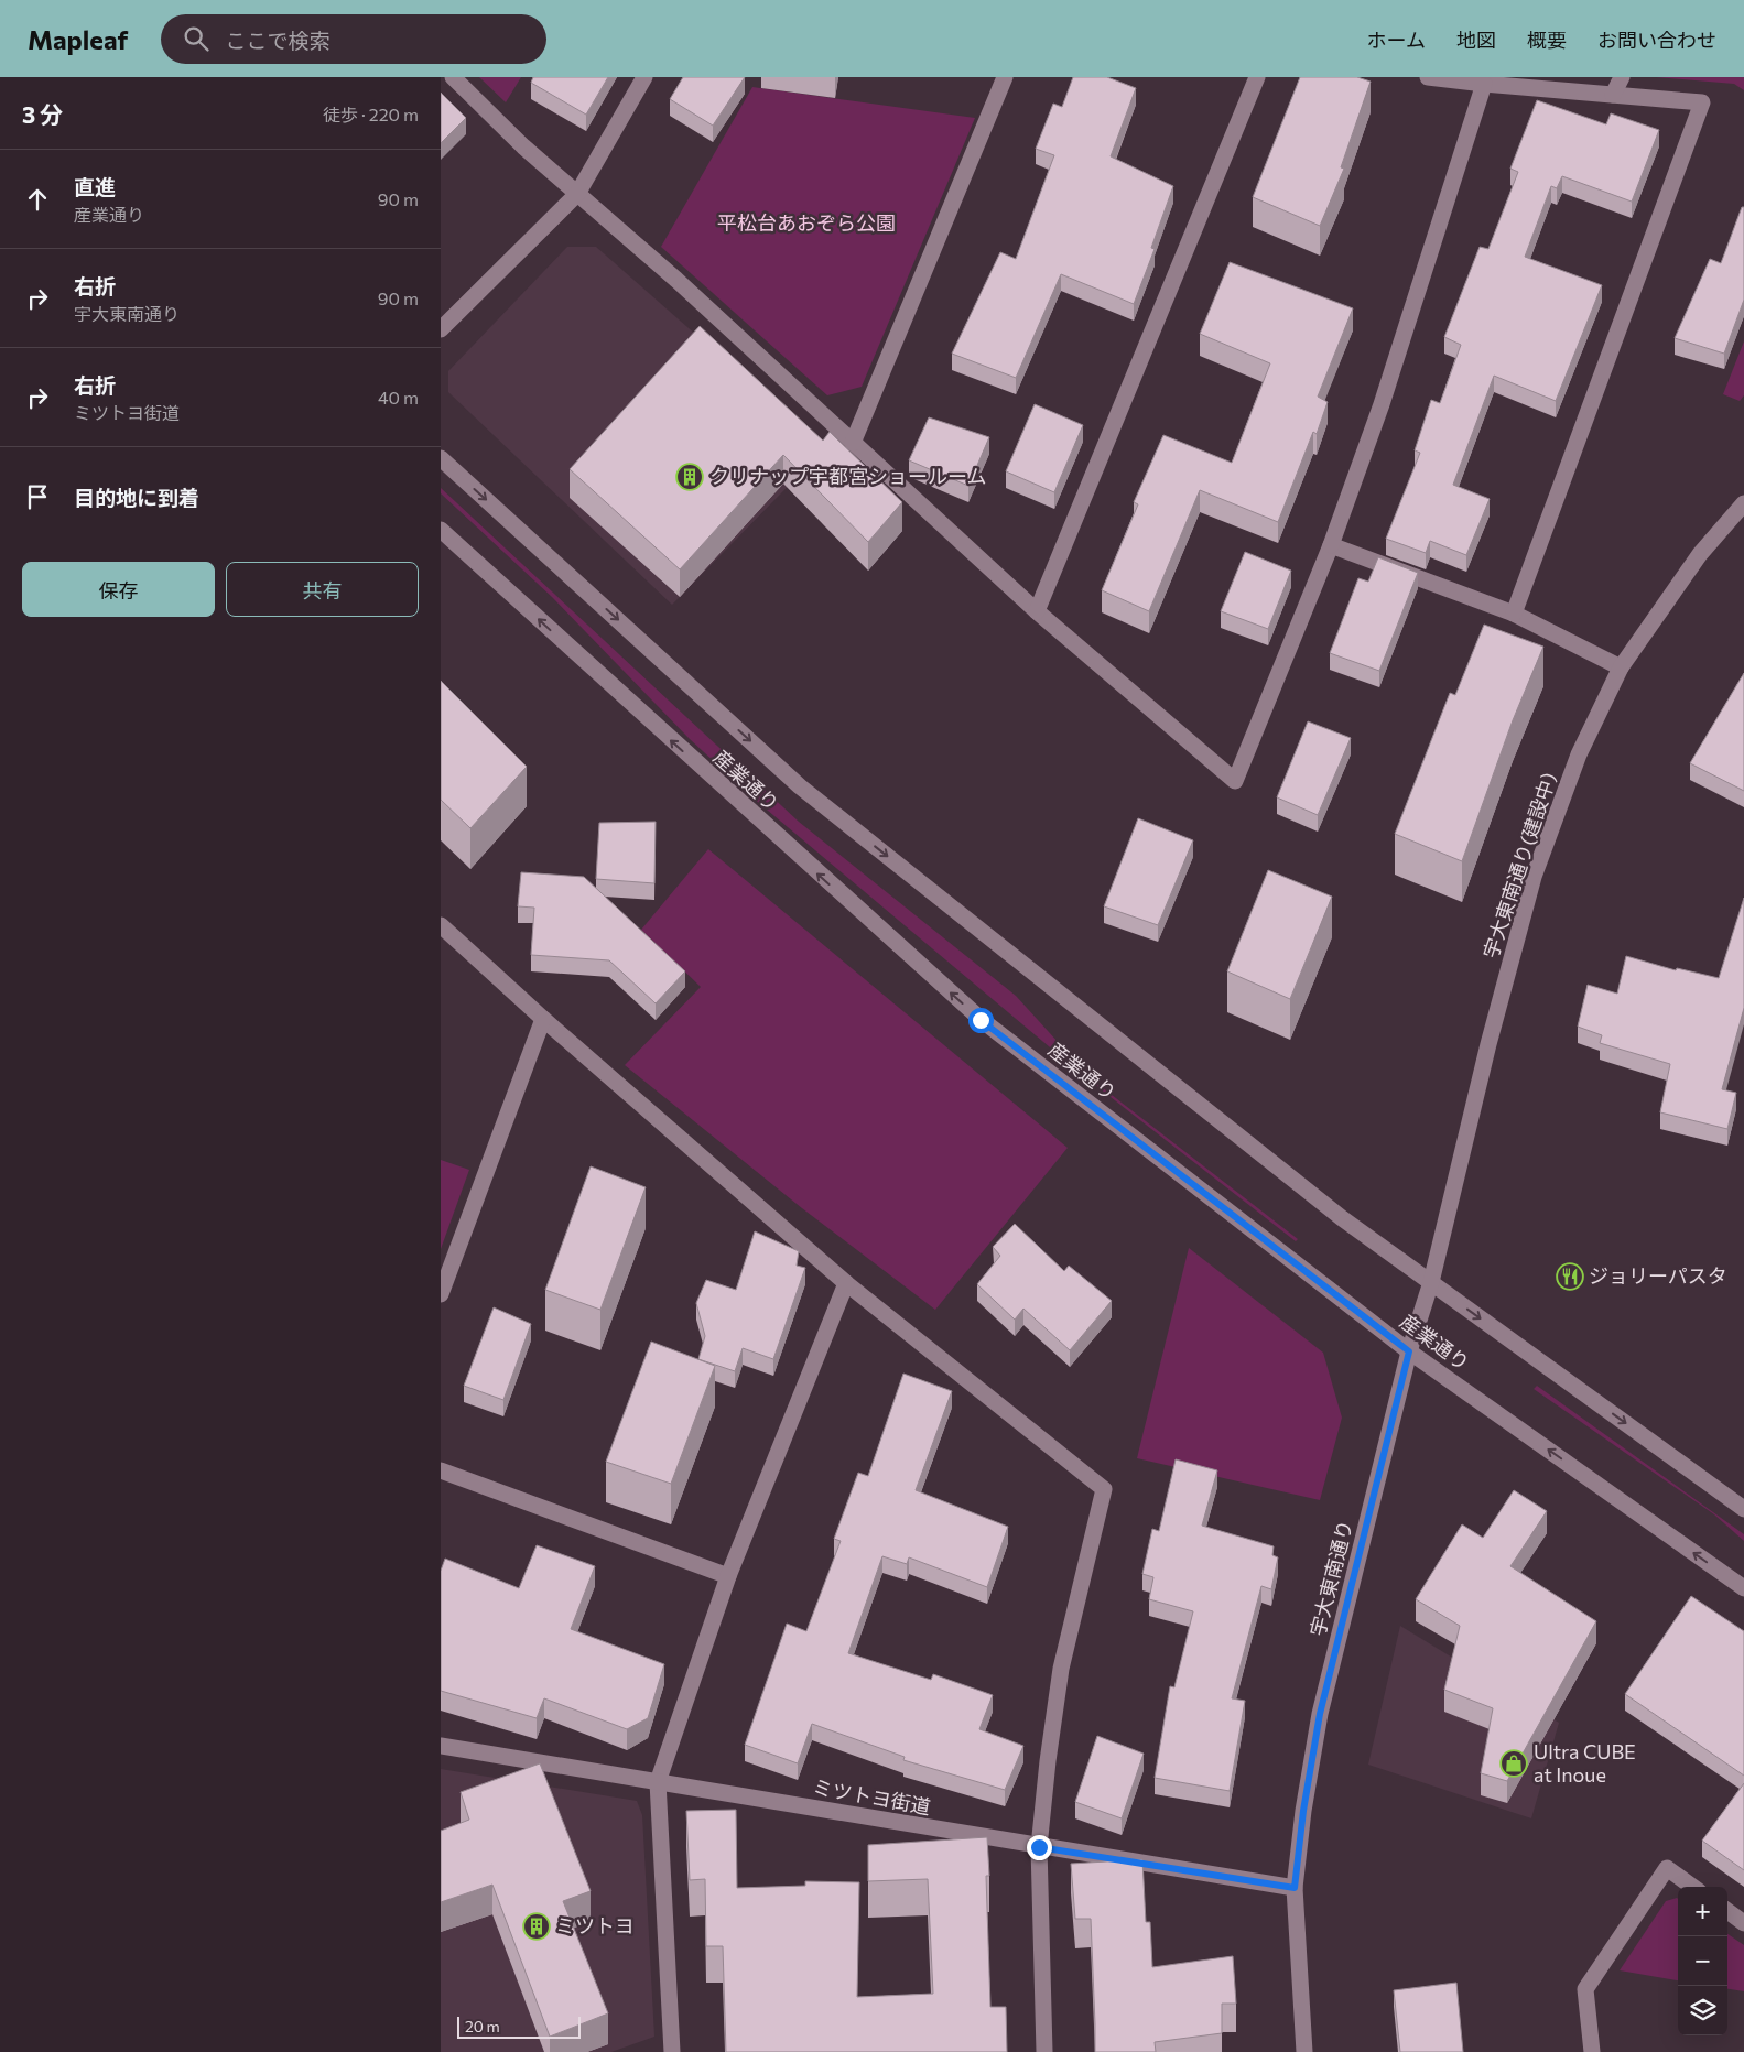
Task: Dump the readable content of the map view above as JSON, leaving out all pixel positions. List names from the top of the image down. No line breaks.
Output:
{"streets":{"street":["産業通り","宇大東南通り(建設中)","宇大東南通り","ミツトヨ街道"]},"crossings":[["産業通り","宇大東南通り(建設中)"],["産業通り","宇大東南通り"],["宇大東南通り(建設中)","宇大東南通り"],["宇大東南通り","ミツトヨ街道"]],"parks":["平松台あおぞら公園"],"places":{"building":["クリナップ宇都宮ショールーム","ミツトヨ"],"restaurant":["ジョリーパスタ"],"shop":["Ultra CUBE at Inoue"]},"scale_bar":"20 m","page":{"header":"Mapleaf","search":"ここで検索","nav":["ホーム","地図","概要","お問い合わせ"],"heading":["3 分","徒歩 · 220 m"],"list":[["直進","産業通り","90 m"],["右折","宇大東南通り","90 m"],["右折","ミツトヨ街道","40 m"],"目的地に到着"],"buttons":["保存","共有"],"map_buttons":["+","−"],"scale":"20 m"}}
